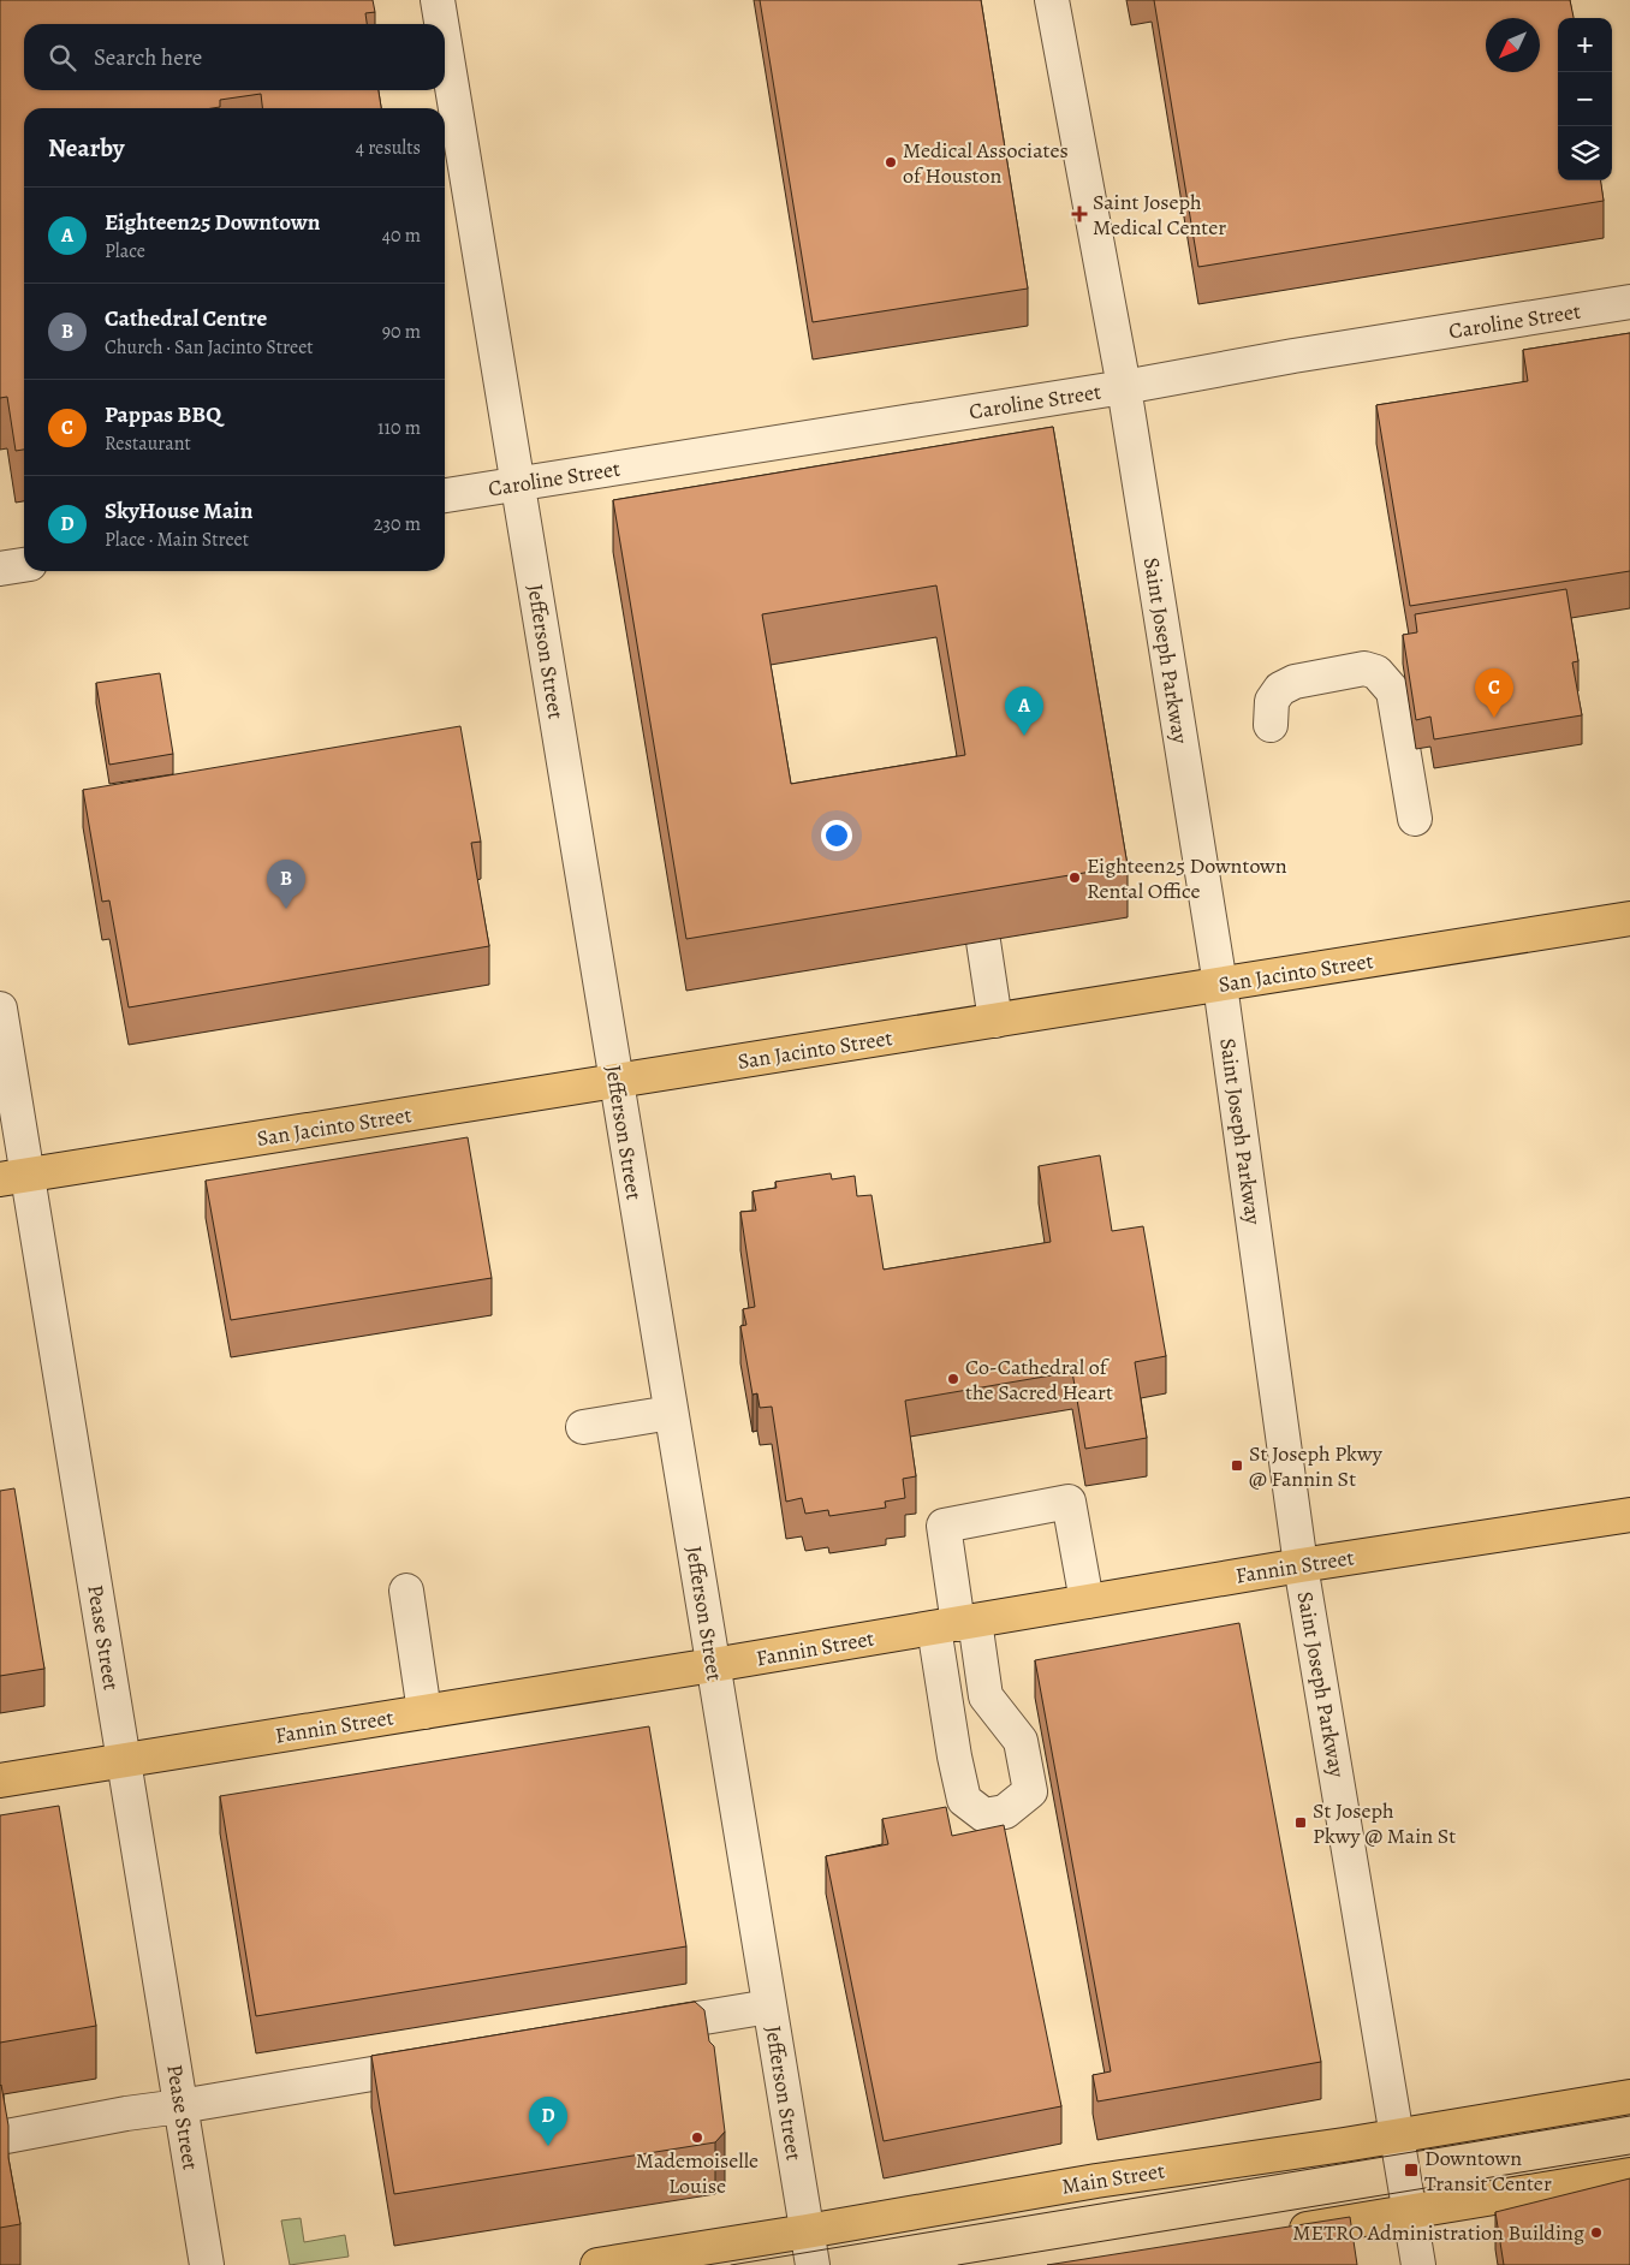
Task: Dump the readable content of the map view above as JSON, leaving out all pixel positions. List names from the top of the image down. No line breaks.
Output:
{"streets":{"main road":["San Jacinto Street","Fannin Street","Main Street"],"street":["Caroline Street","Saint Joseph Parkway","Jefferson Street","Pease Street"]},"crossings":[["Caroline Street","Saint Joseph Parkway"],["Caroline Street","Jefferson Street"],["Saint Joseph Parkway","San Jacinto Street"],["Saint Joseph Parkway","Fannin Street"],["Saint Joseph Parkway","Main Street"],["Jefferson Street","San Jacinto Street"],["Jefferson Street","Fannin Street"],["Jefferson Street","Main Street"],["San Jacinto Street","Pease Street"],["Fannin Street","Pease Street"]],"places":{"other":["Medical Associates of Houston","Eighteen25 Downtown Rental Office","Co-Cathedral of the Sacred Heart","Mademoiselle Louise","METRO Administration Building"],"health":["Saint Joseph Medical Center"],"transit":["St Joseph Pkwy @ Fannin St","St Joseph Pkwy @ Main St","Downtown Transit Center"]},"north":"bottom left","page":{"map_buttons":["+","−"],"search":"Search here","heading":["Nearby","4 results"],"list":[{"mark":"A","name":"Eighteen25 Downtown","note":"Place","value":"40 m"},{"mark":"B","name":"Cathedral Centre","note":"Church · San Jacinto Street","value":"90 m"},{"mark":"C","name":"Pappas BBQ","note":"Restaurant","value":"110 m"},{"mark":"D","name":"SkyHouse Main","note":"Place · Main Street","value":"230 m"}],"pins":["C","A","B","D"]}}
